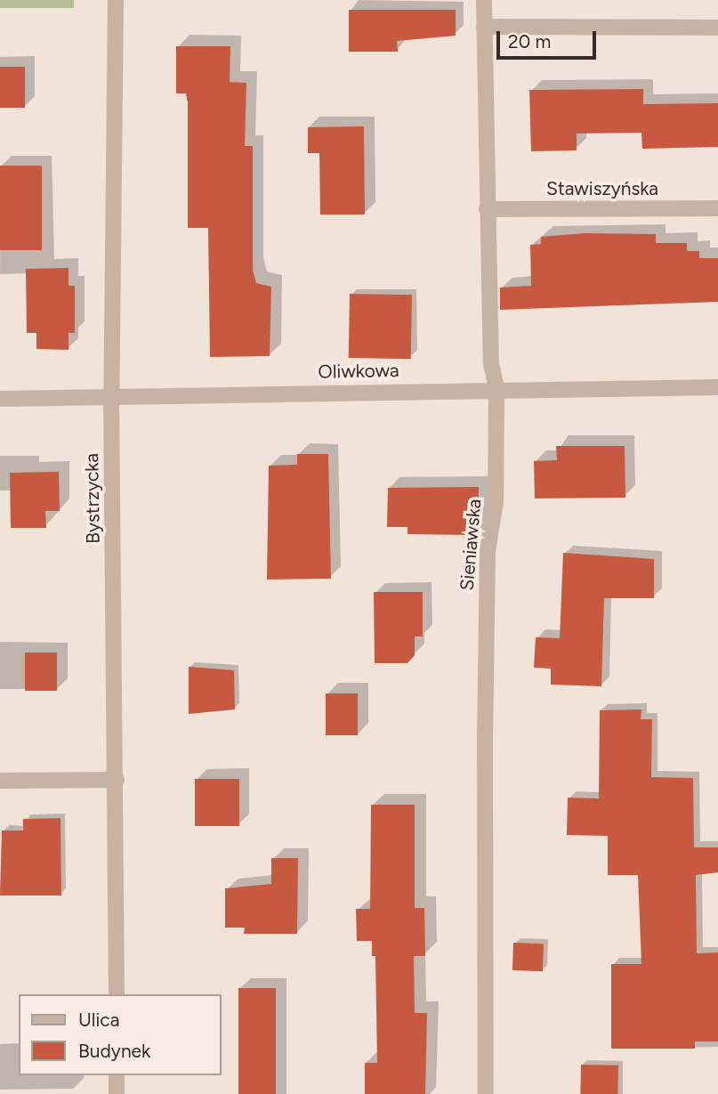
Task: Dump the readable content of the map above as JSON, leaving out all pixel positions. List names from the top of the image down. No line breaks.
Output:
{"streets":{"street":["Stawiszyńska","Oliwkowa","Bystrzycka","Sieniawska"]},"crossings":[["Stawiszyńska","Sieniawska"],["Oliwkowa","Bystrzycka"],["Oliwkowa","Sieniawska"]],"legend":["Ulica","Budynek"],"scale_bar":"20 m"}
